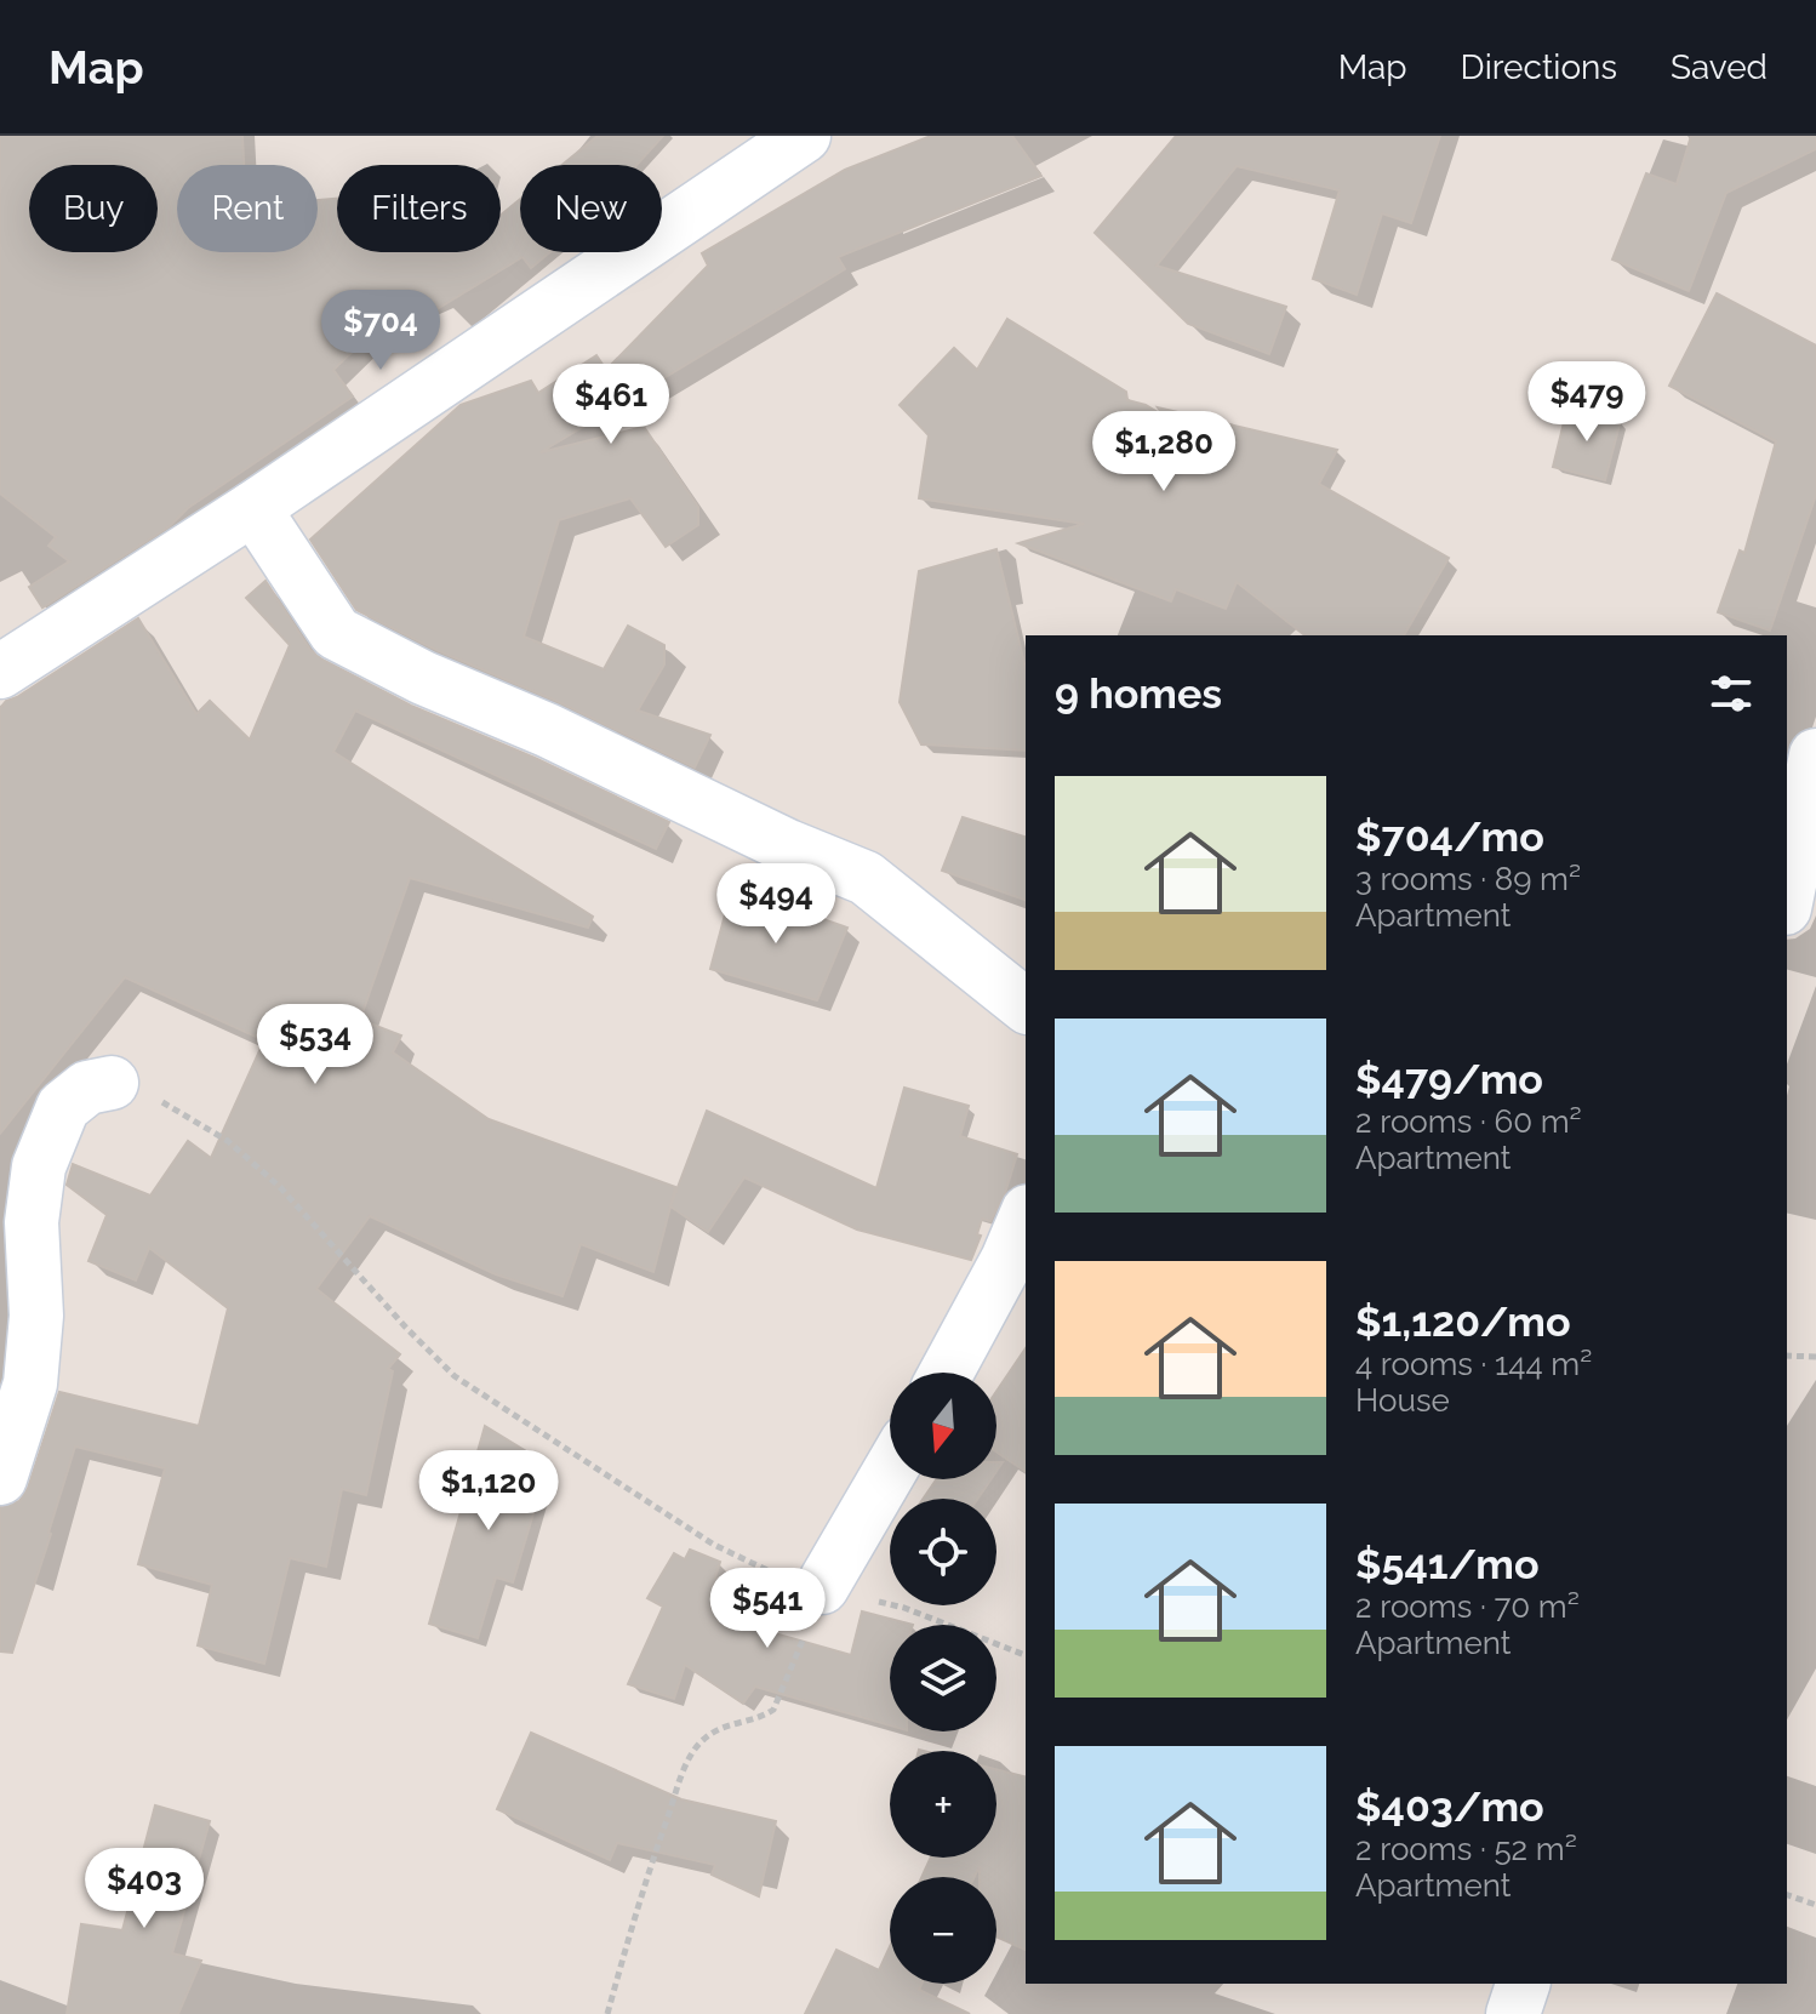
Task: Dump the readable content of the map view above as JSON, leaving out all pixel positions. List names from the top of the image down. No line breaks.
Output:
{"north":"bottom","page":{"header":"Map","nav":["Map","Directions","Saved"],"chip":["Buy","Rent","Filters","New"],"price":["$704","$479","$461","$1,280","$494","$534","$1,120","$541","$403"],"heading":"9 homes","list":[{"name":"$704/mo","note":"3 rooms · 89 m² · Apartment"},{"name":"$479/mo","note":"2 rooms · 60 m² · Apartment"},{"name":"$1,120/mo","note":"4 rooms · 144 m² · House"},{"name":"$541/mo","note":"2 rooms · 70 m² · Apartment"},{"name":"$403/mo","note":"2 rooms · 52 m² · Apartment"}],"map_buttons":["+","−"]}}
